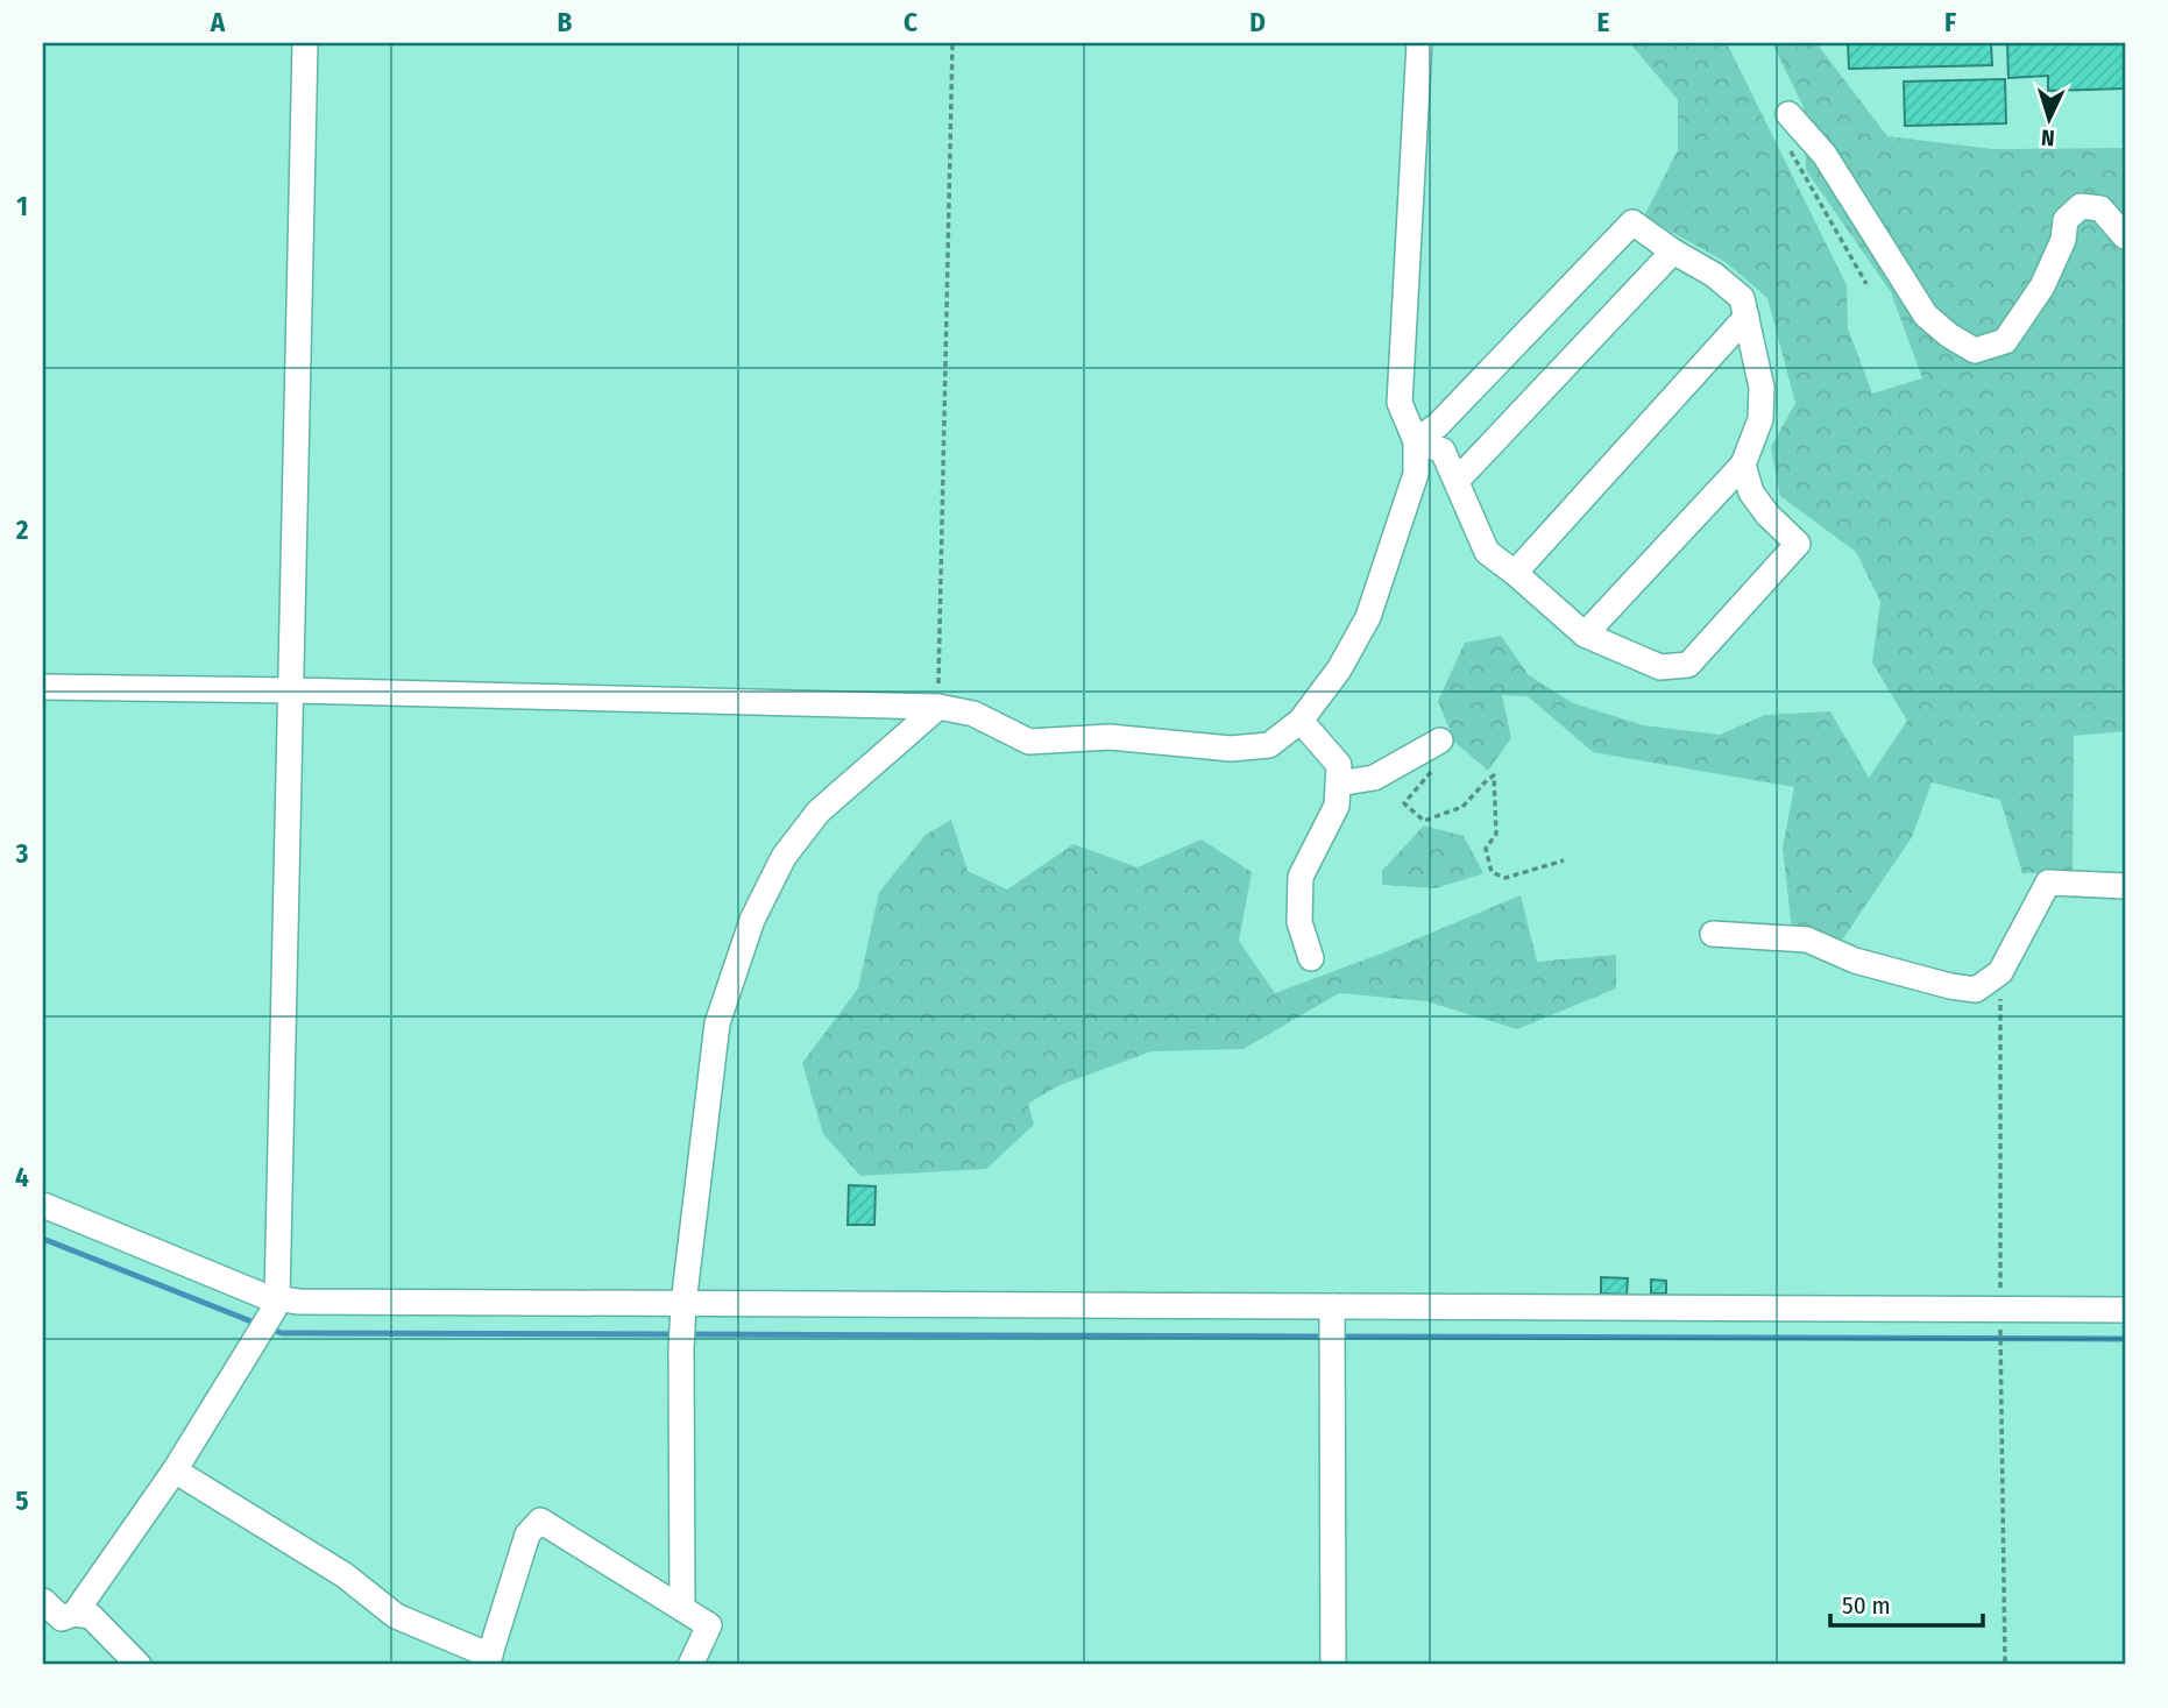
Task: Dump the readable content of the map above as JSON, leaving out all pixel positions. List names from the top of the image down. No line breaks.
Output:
{"scale_bar":"50 m","north":"bottom","grid":{"columns":["A","B","C","D","E","F"],"rows":["1","2","3","4","5"]}}
